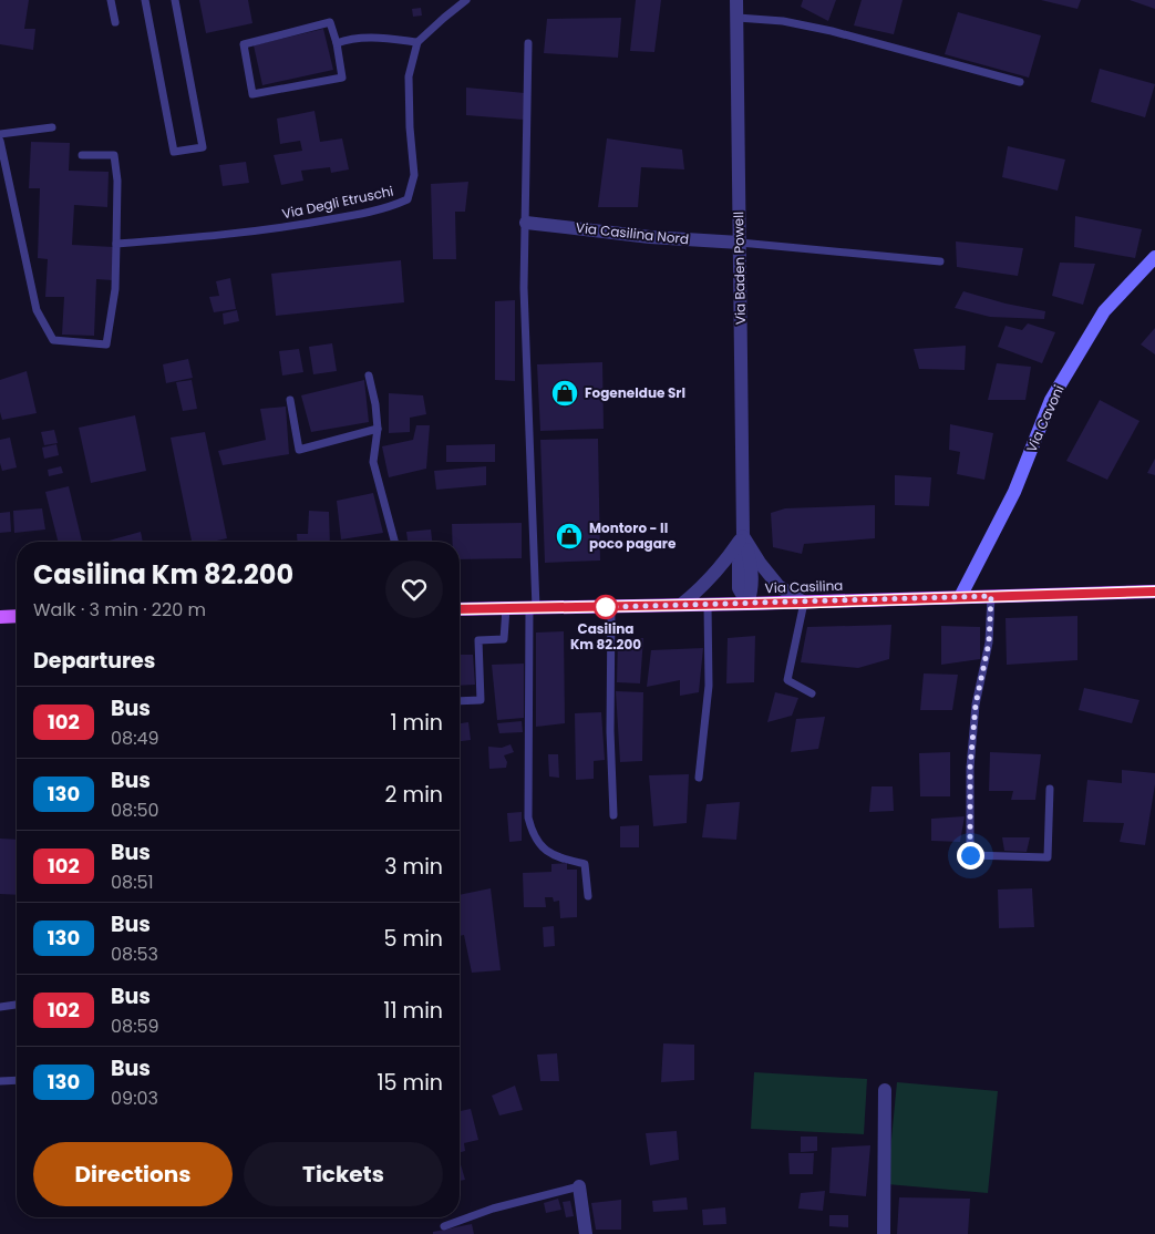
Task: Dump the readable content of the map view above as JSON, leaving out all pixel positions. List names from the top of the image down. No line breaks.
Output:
{"streets":{"main road":["Via Casilina"],"street":["Via Casilina Nord","Via Baden Powell","Via Cavoni"],"lane":["Via Degli Etruschi"]},"crossings":[["Via Casilina Nord","Via Baden Powell"],["Via Baden Powell","Via Casilina"],["Via Cavoni","Via Casilina"]],"places":{"shop":["Fogeneldue Srl","Montoro - Il poco pagare"],"other":["Casilina Km 82.200"]},"lines":["bus line 102"],"page":{"heading":[["Casilina Km 82.200","Walk · 3 min · 220 m"],"Departures"],"list":[{"mark":"102","name":"Bus","note":"08:49","value":"1 min"},{"mark":"130","name":"Bus","note":"08:50","value":"2 min"},{"mark":"102","name":"Bus","note":"08:51","value":"3 min"},{"mark":"130","name":"Bus","note":"08:53","value":"5 min"},{"mark":"102","name":"Bus","note":"08:59","value":"11 min"},{"mark":"130","name":"Bus","note":"09:03","value":"15 min"}],"buttons":["Directions","Tickets"]}}
